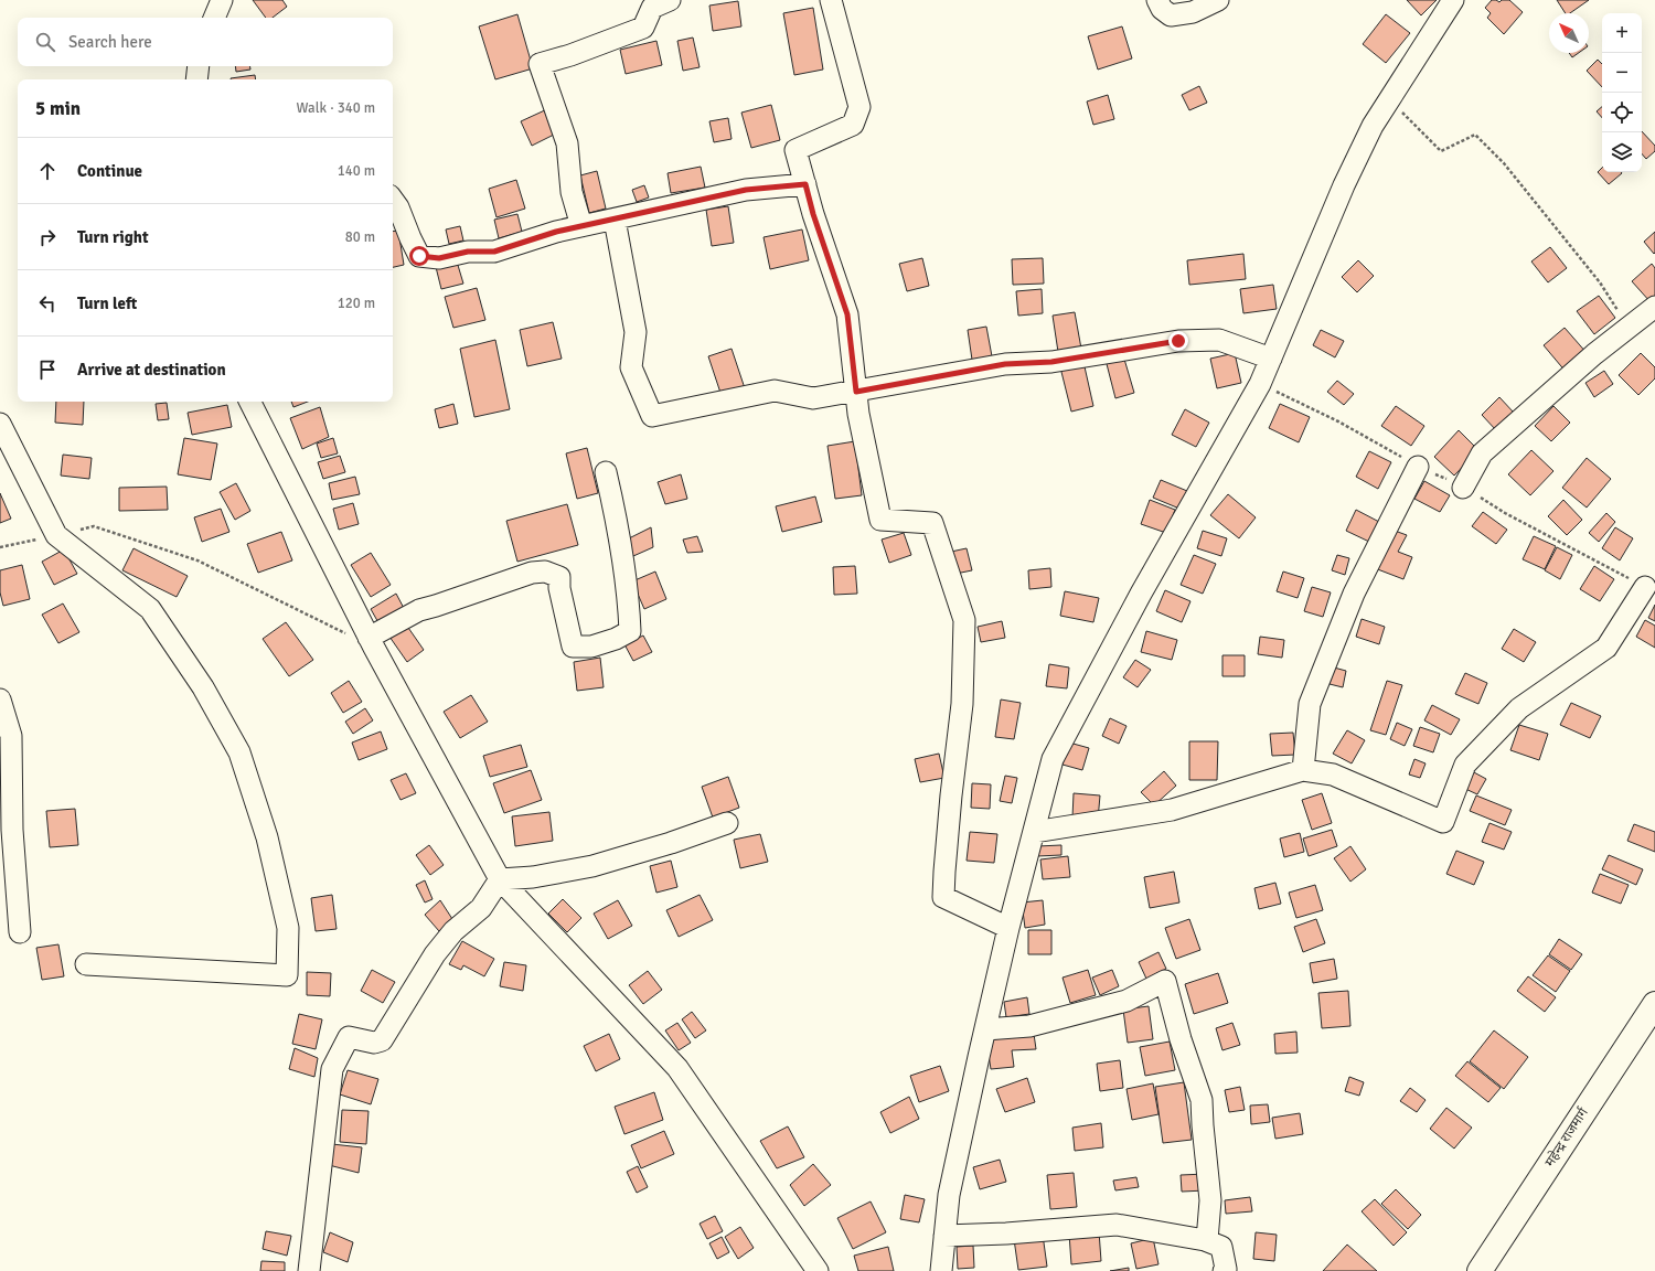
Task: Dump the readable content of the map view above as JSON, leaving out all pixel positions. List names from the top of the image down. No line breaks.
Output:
{"streets":{"highway":["महेन्द्र राजमार्ग"]},"north":"top left","page":{"map_buttons":["+","−"],"search":"Search here","heading":["5 min","Walk · 340 m"],"list":[["Continue","140 m"],["Turn right","80 m"],["Turn left","120 m"],"Arrive at destination"]}}
